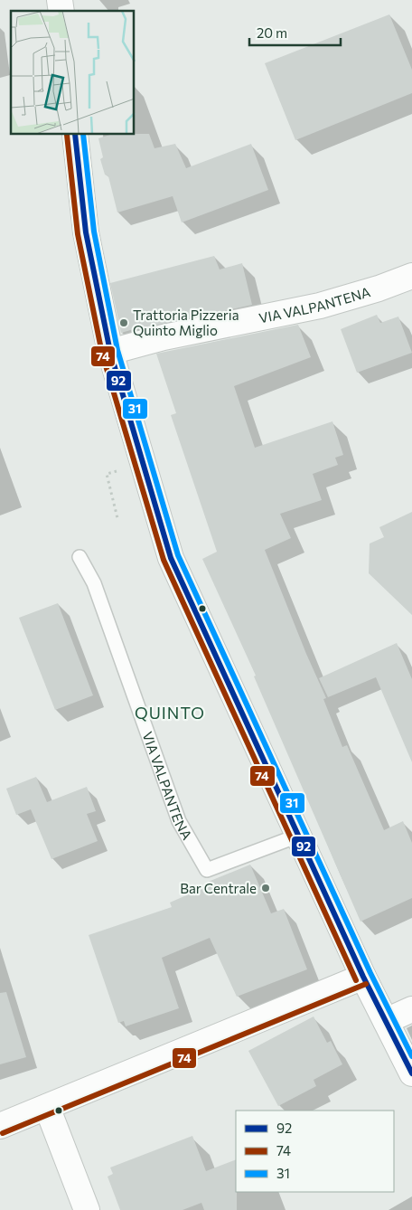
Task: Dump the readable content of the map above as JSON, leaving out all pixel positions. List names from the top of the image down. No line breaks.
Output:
{"streets":{"street":["VIA VALPANTENA"]},"districts":["QUINTO"],"places":["Trattoria Pizzeria Quinto Miglio","Bar Centrale"],"lines":["transit line 92","transit line 74","transit line 31"],"legend":["92","74","31"],"scale_bar":"20 m"}
